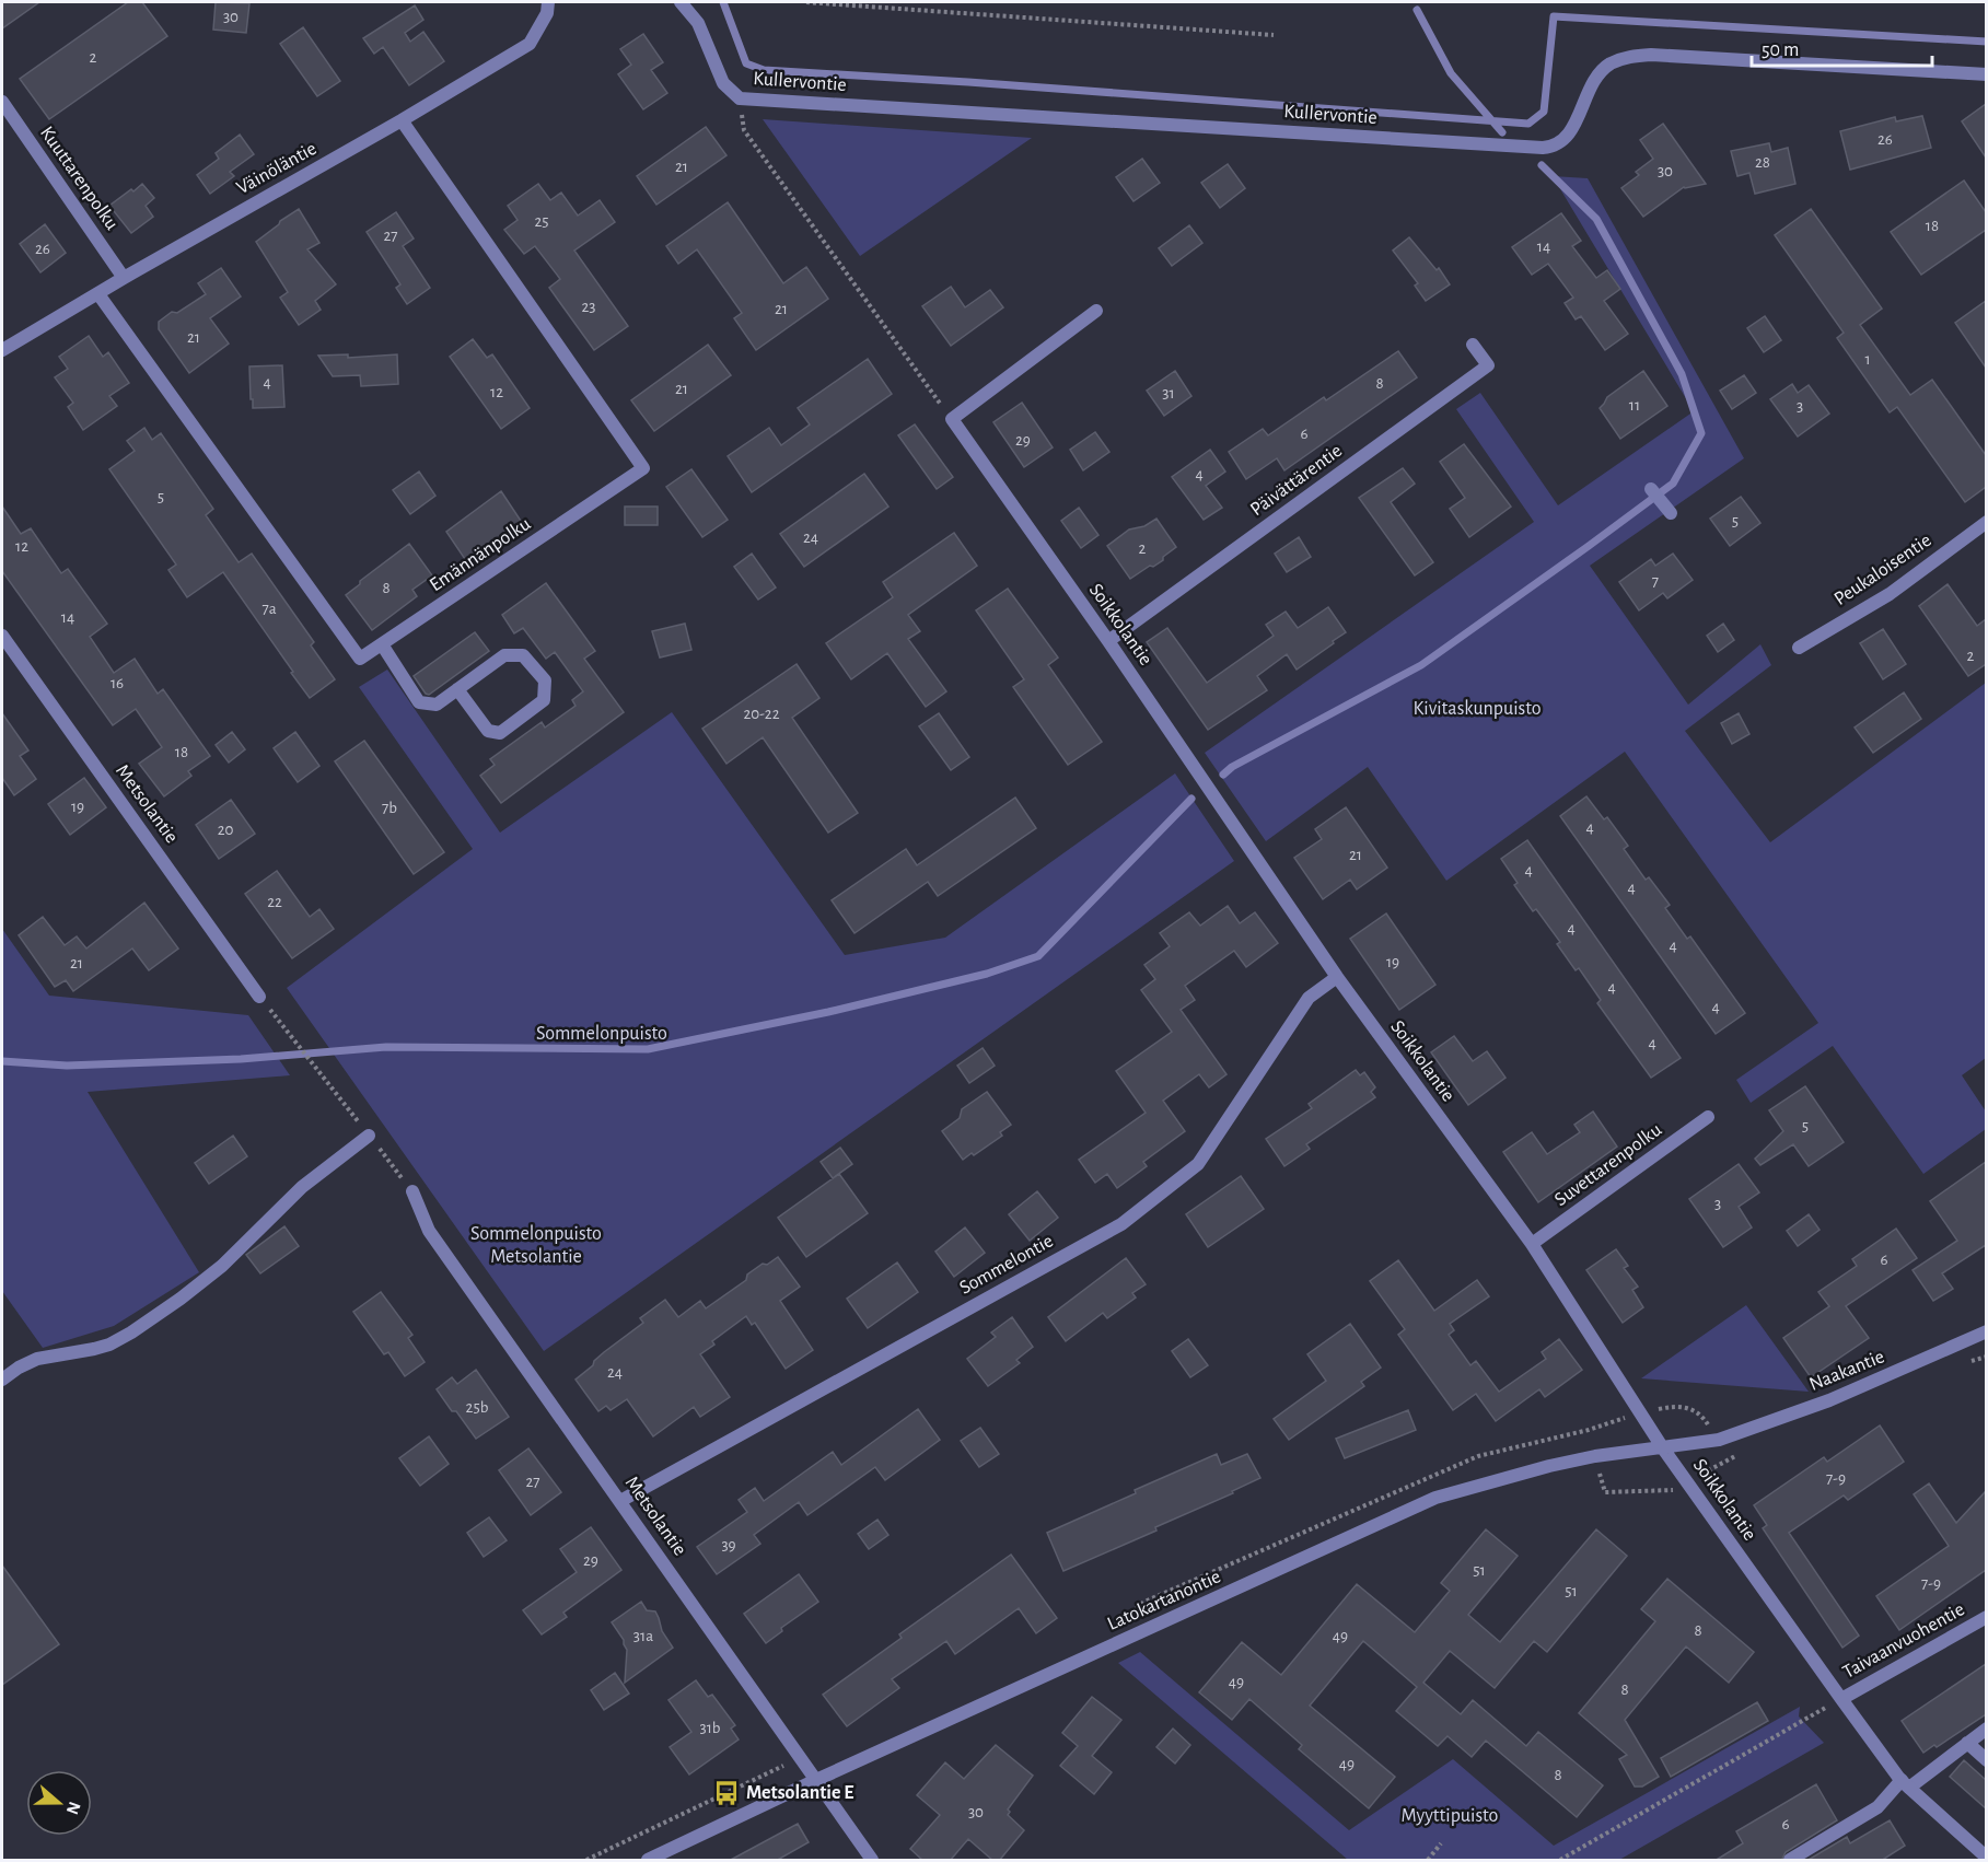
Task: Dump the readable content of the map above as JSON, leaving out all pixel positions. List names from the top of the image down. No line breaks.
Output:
{"streets":{"street":["Kullervontie","Väinöläntie","Kuuttarenpolku","Päivättärentie","Emännänpolku","Peukaloisentie","Soikkolantie","Metsolantie","Suvettarenpolku","Sommelontie","Naakantie","Latokartanontie","Taivaanvuohentie"]},"crossings":[["Väinöläntie","Kuuttarenpolku"],["Väinöläntie","Emännänpolku"],["Päivättärentie","Soikkolantie"],["Soikkolantie","Suvettarenpolku"],["Soikkolantie","Sommelontie"],["Soikkolantie","Latokartanontie"],["Soikkolantie","Taivaanvuohentie"],["Metsolantie","Sommelontie"],["Metsolantie","Latokartanontie"],["Naakantie","Latokartanontie"]],"parks":["Kivitaskunpuisto","Sommelonpuisto","Sommelonpuisto Metsolantie","Myyttipuisto"],"places":{"bus stop":["Metsolantie E"]},"house_numbers":["30","2","26","28","21","30","25","18","27","14","26","23","21","21","1","4","8","21","12","31","11","3","6","29","4","5","5","24","12","2","7","8","7a","14","2","16","20-22","18","19","7b","4","20","21","4","4","22","4","4","19","21","4","4","4","5","3","6","24","25b","7-9","27","39","29","51","7-9","51","8","31a","49","49","8","31b","49","8","30","6"],"scale_bar":"50 m","north":"right"}
